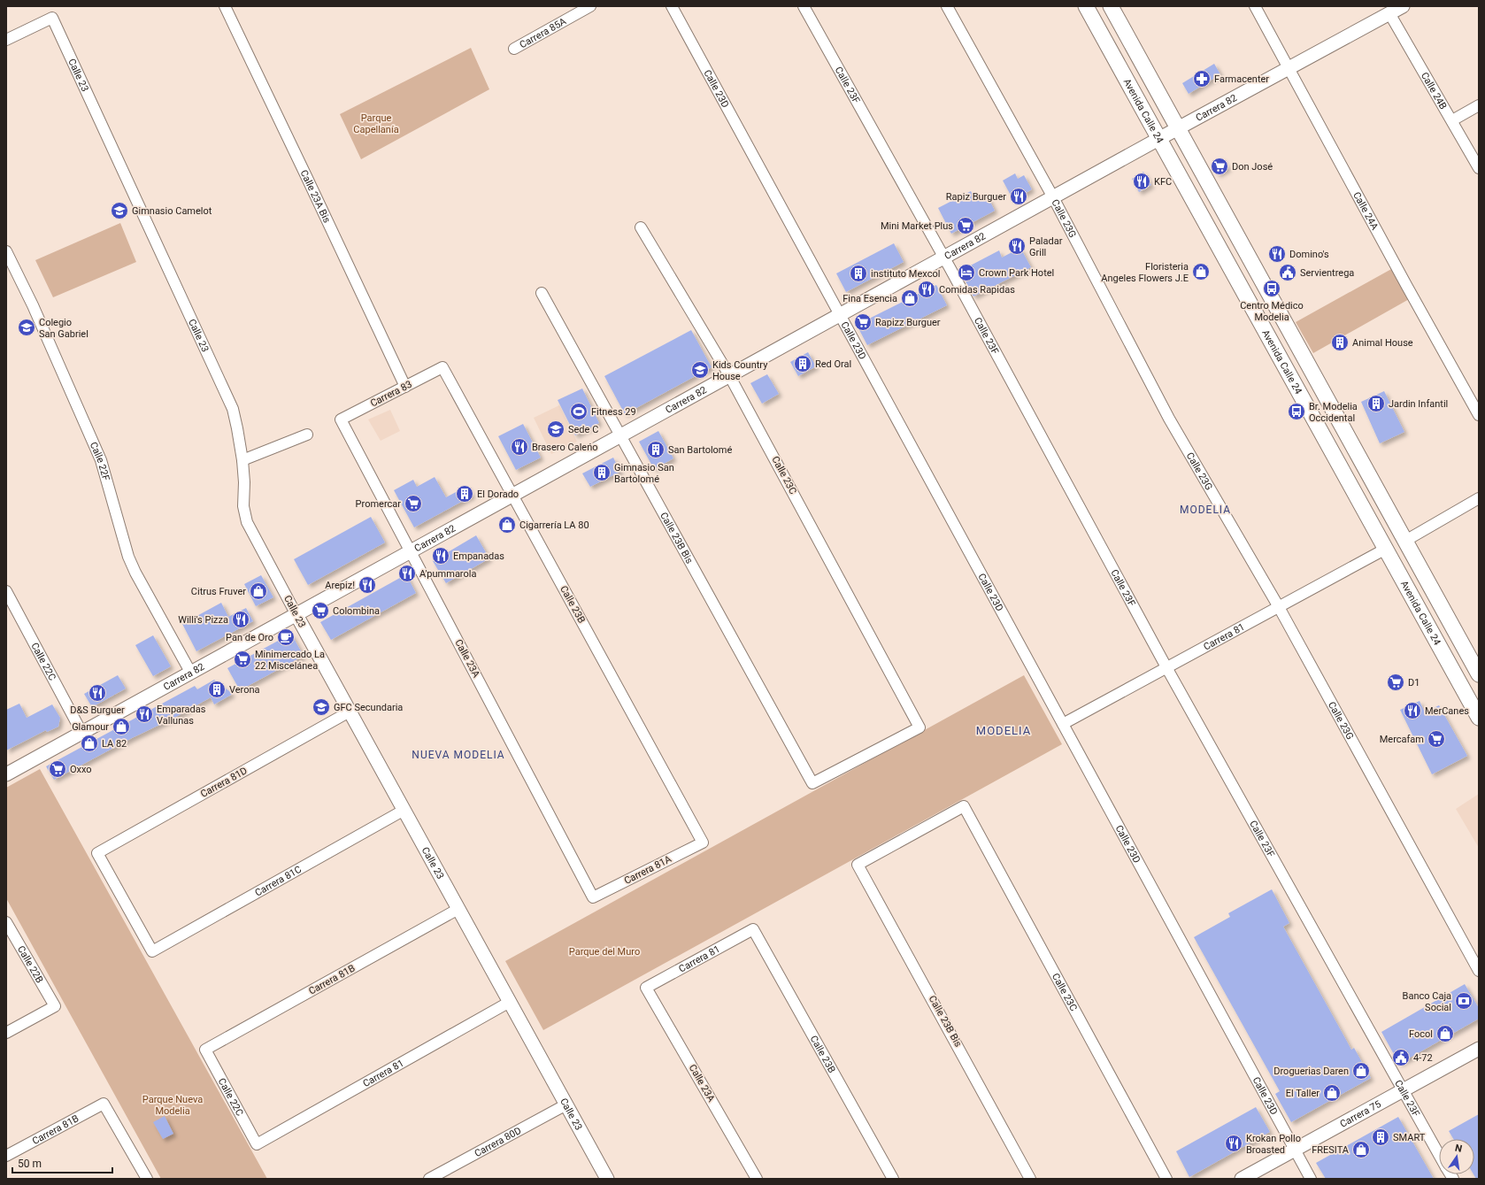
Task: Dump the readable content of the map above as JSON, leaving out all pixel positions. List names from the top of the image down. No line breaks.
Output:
{"streets":{"main road":["Avenida Calle 24"],"street":["Carrera 85A","Calle 23","Calle 23F","Calle 23D","Calle 24B","Carrera 82","Calle 23A Bis","Calle 24A","Calle 23G","Carrera 83","Calle 22F","Calle 23C","Calle 23B Bis","Calle 23B","Carrera 81","Calle 23A","Calle 22C","Carrera 81D","Carrera 81A","Carrera 81C","Calle 22B","Carrera 81B","Carrera 75","Carrera 80D"]},"crossings":[["Calle 23","Carrera 82"],["Calle 23","Carrera 81"],["Calle 23","Carrera 81D"],["Calle 23","Carrera 81C"],["Calle 23","Carrera 81B"],["Calle 23","Carrera 80D"],["Calle 23F","Carrera 82"],["Calle 23F","Carrera 81"],["Calle 23F","Carrera 75"],["Calle 23D","Carrera 82"],["Calle 23D","Carrera 81"],["Calle 23D","Carrera 75"],["Calle 24B","Carrera 82"],["Carrera 82","Avenida Calle 24"],["Carrera 82","Calle 24A"],["Carrera 82","Calle 23G"],["Carrera 82","Calle 22F"],["Carrera 82","Calle 23C"],["Carrera 82","Calle 23B Bis"],["Carrera 82","Calle 23B"],["Carrera 82","Calle 23A"],["Carrera 82","Calle 22C"],["Avenida Calle 24","Carrera 81"],["Calle 23A Bis","Carrera 83"],["Calle 23G","Carrera 81"],["Carrera 83","Calle 23B"],["Carrera 83","Calle 23A"],["Calle 23C","Calle 23B Bis"],["Calle 23B","Carrera 81"],["Calle 23B","Carrera 81A"],["Carrera 81","Calle 23A"],["Carrera 81","Calle 22C"],["Calle 23A","Carrera 81A"],["Calle 22C","Carrera 81B"],["Carrera 81D","Carrera 81C"]],"districts":["MODELIA","MODELIA","NUEVA MODELIA"],"parks":["Parque Capellanía","Parque del Muro","Parque Nueva Modelia"],"places":{"pharmacy":["Farmacenter"],"supermarket":["Don José","Mini Market Plus","Rapizz Burguer","Promercar","Colombina","Minimercado La 22 Miscelánea","D1","Mercafam","Oxxo"],"restaurant":["KFC","Rapiz Burguer","Paladar Grill","Domino's","Comidas Rapidas","Brasero Caleńo","Empanadas","A'pummarola","Arepiz!","Willi's Pizza","D&S Burguer","MerCanes","Emparadas Vallunas","Krokan Pollo Broasted"],"school or university":["Gimnasio Camelot","Colegio San Gabriel","Kids Country House","Sede C","GFC Secundaria"],"shop":["Floristeria Angeles Flowers J.E","Fina Esencia","Cigarrería LA 80","Citrus Fruver","Glamour","LA 82","Focol","Droguerias Daren","El Taller","FRESITA"],"hotel":["Crown Park Hotel"],"public building":["Servientrega","4-72"],"building":["instituto Mexcol","Animal House","Red Oral","Jardin Infantil","San Bartolomé","Gimnasio San Bartolomé","El Dorado","Verona","SMART"],"bus stop":["Centro Médico Modelia","Br. Modelia Occidental"],"sports":["Fitness 29"],"cafe":["Pan de Oro"],"bank":["Banco Caja Social"]},"scale_bar":"50 m","north":"top"}
